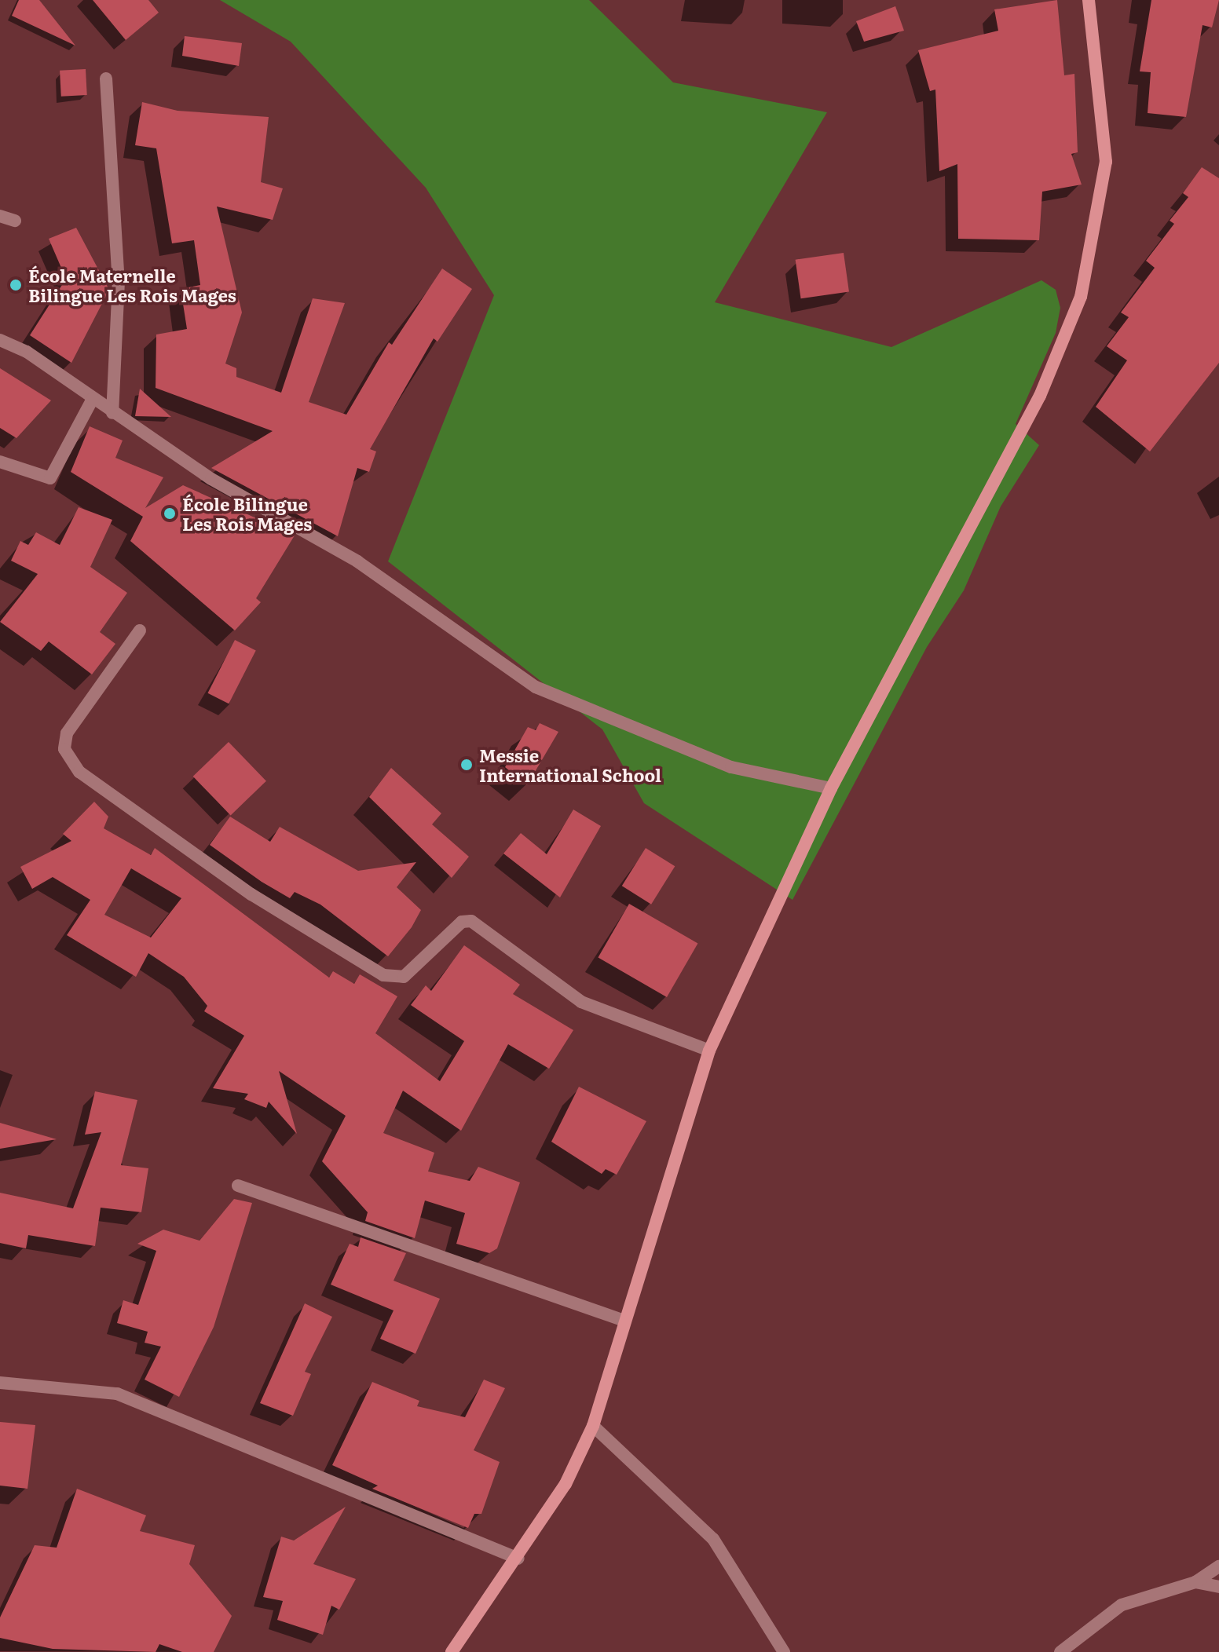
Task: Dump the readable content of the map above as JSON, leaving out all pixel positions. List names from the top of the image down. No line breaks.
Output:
{"places":["École Maternelle Bilingue Les Rois Mages","École Bilingue Les Rois Mages","Messie International School"]}
